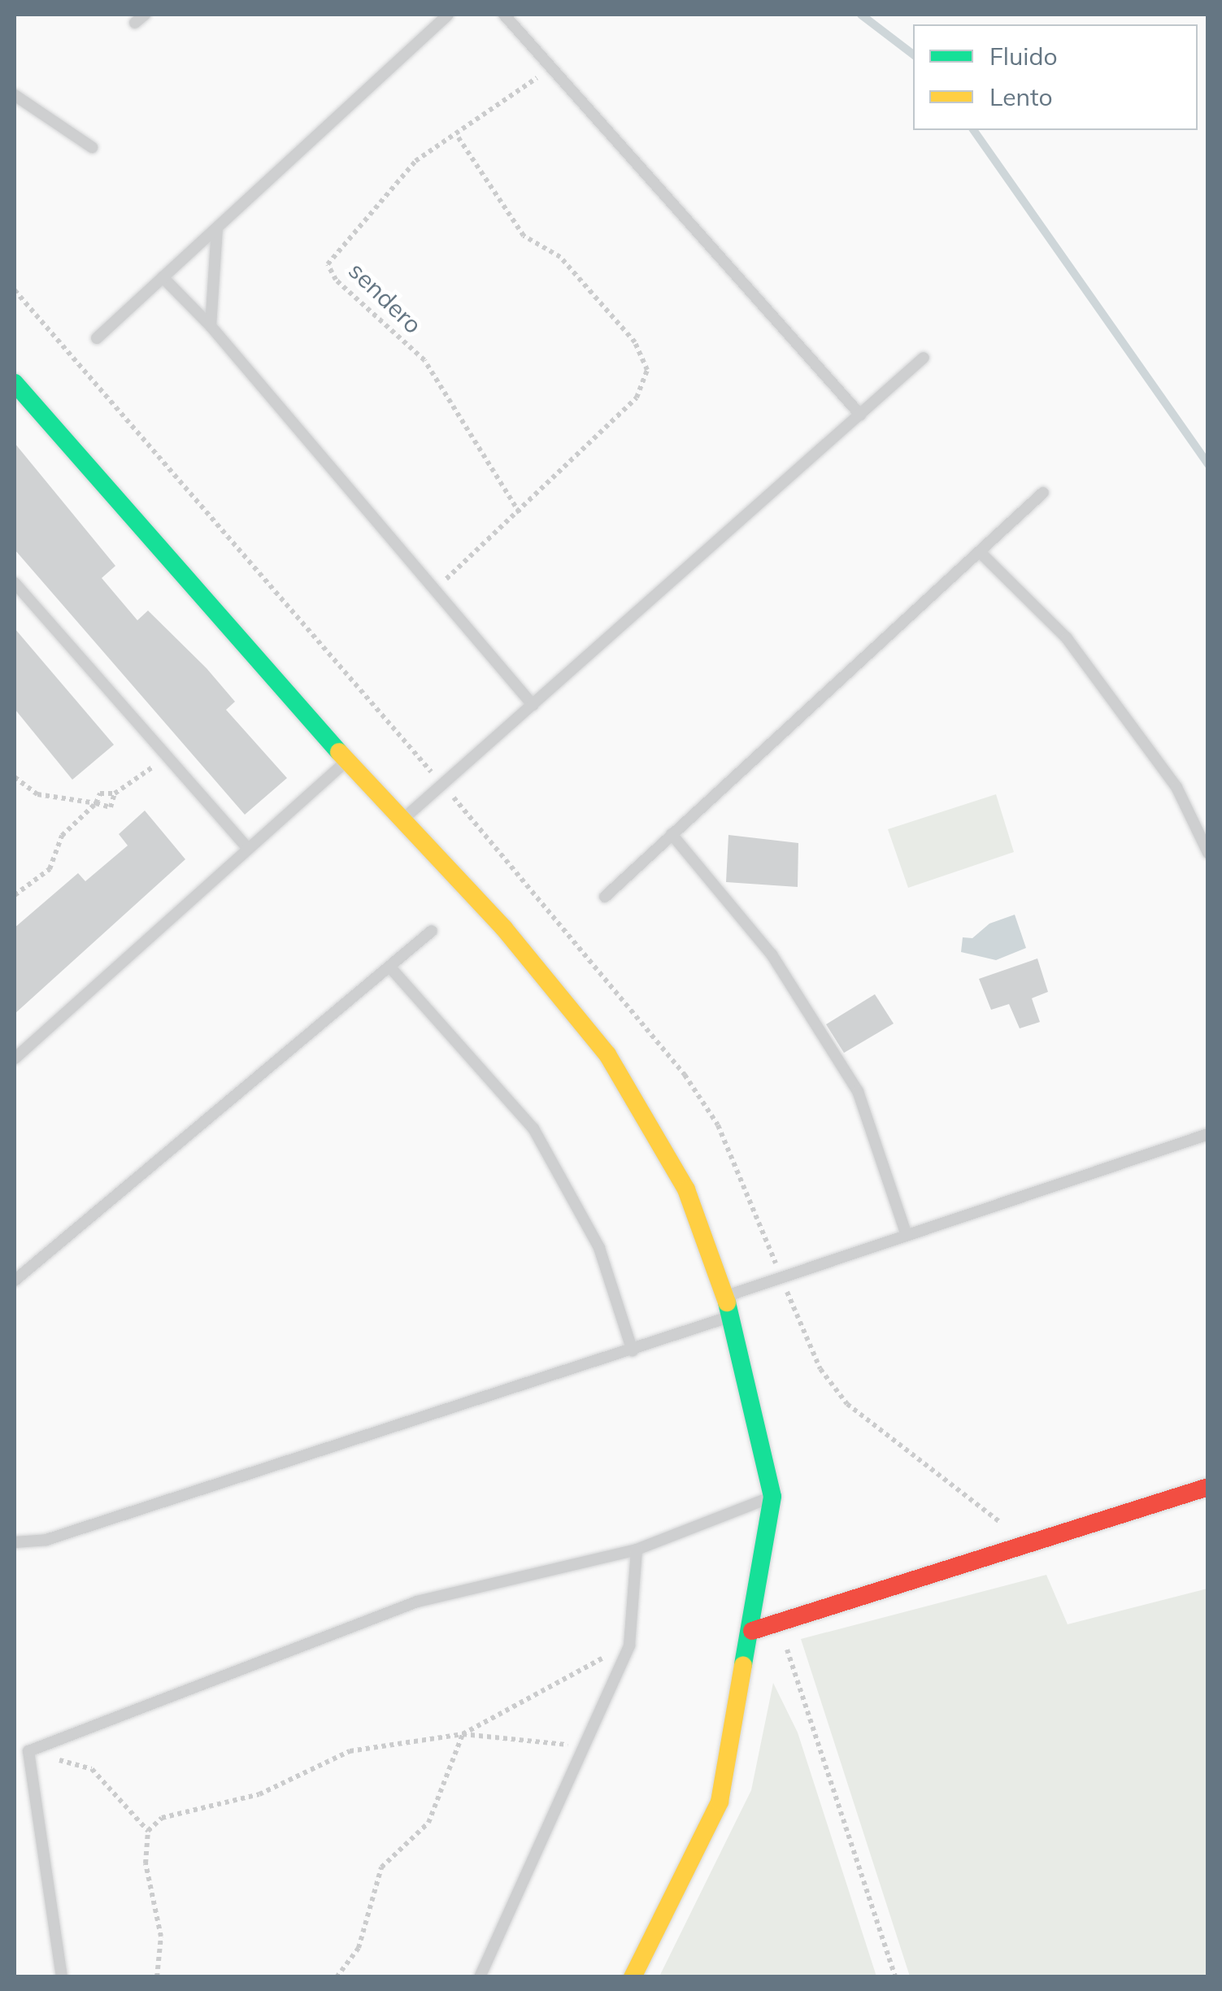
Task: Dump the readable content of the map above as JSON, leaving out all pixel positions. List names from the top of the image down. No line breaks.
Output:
{"streets":{"path":["sendero"]},"legend":["Fluido","Lento"]}
